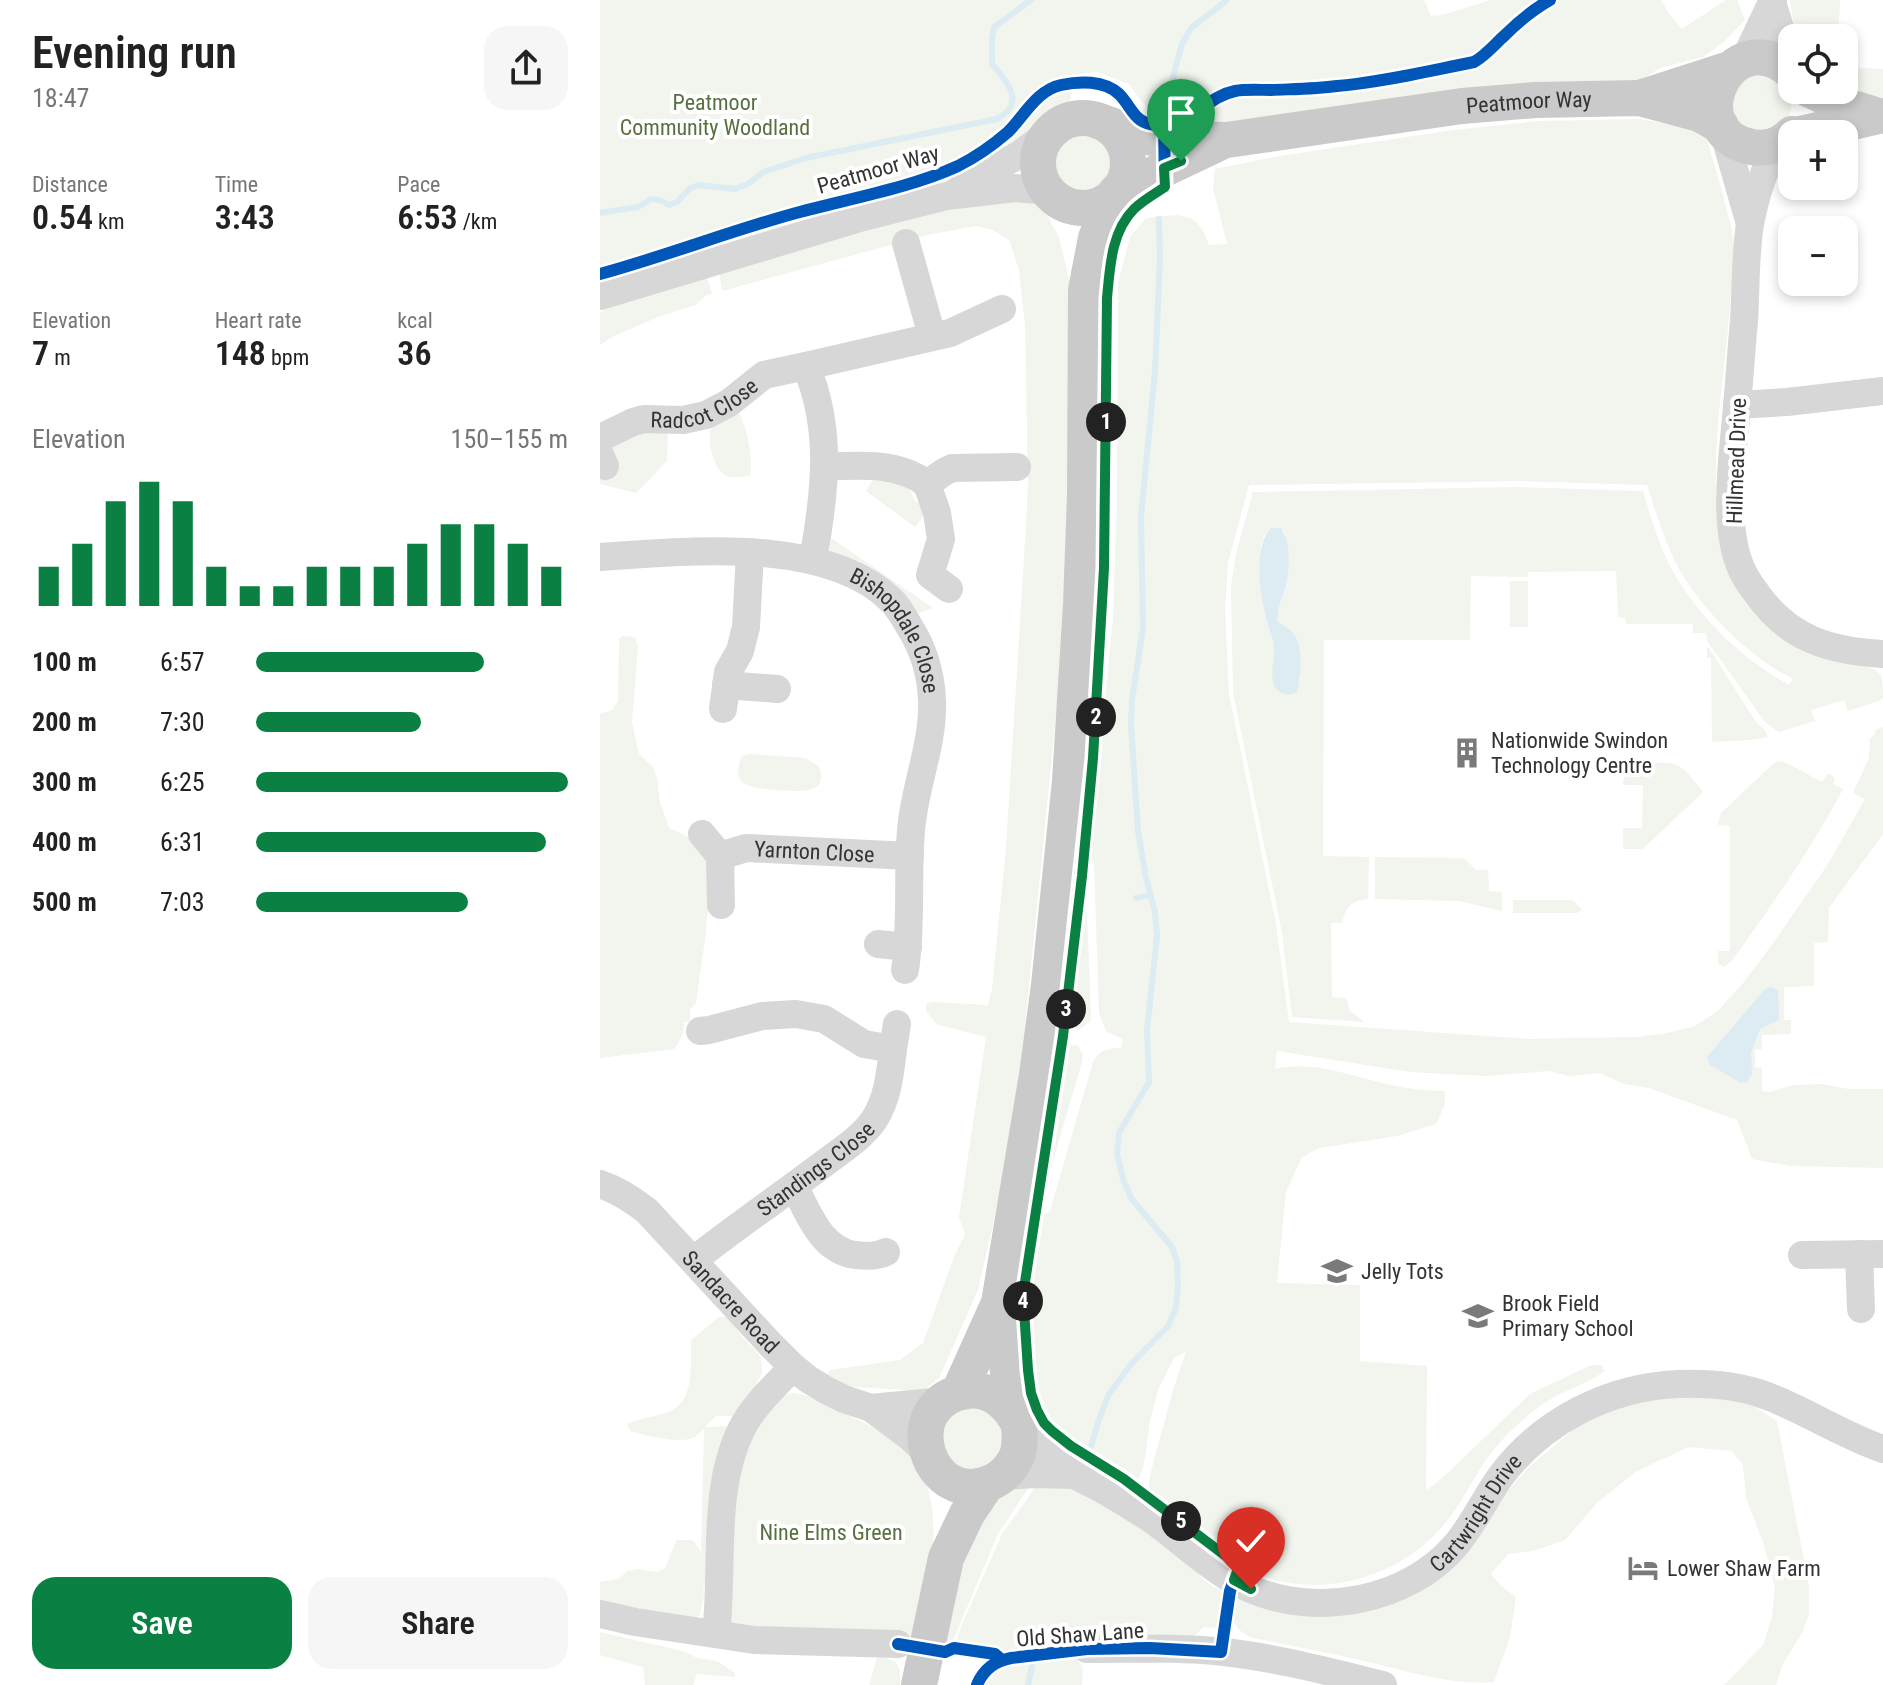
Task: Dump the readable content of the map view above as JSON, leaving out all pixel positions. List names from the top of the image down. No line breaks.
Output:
{"streets":{"main road":["Peatmoor Way"],"street":["Radcot Close","Hillmead Drive","Bishopdale Close","Yarnton Close","Standings Close","Sandacre Road","Cartwright Drive","Old Shaw Lane"]},"crossings":[["Peatmoor Way","Hillmead Drive"],["Bishopdale Close","Yarnton Close"],["Standings Close","Sandacre Road"],["Sandacre Road","Cartwright Drive"]],"parks":["Peatmoor Community Woodland","Nine Elms Green"],"places":{"building":["Nationwide Swindon Technology Centre"],"school or university":["Jelly Tots","Brook Field Primary School"],"hotel":["Lower Shaw Farm"]},"page":{"heading":["Evening run","18:47"],"map_buttons":["+","−"],"stats":[["Distance","0.54 km"],["Time","3:43"],["Pace","6:53 /km"],["Elevation","7 m"],["Heart rate","148 bpm"],["kcal","36"]],"pins":["1","2","3","4","5"],"chart":["Elevation","150–155 m"],"list":[{"name":"100 m","note":"6:57"},{"name":"200 m","note":"7:30"},{"name":"300 m","note":"6:25"},{"name":"400 m","note":"6:31"},{"name":"500 m","note":"7:03"}],"buttons":["Save","Share"]}}
